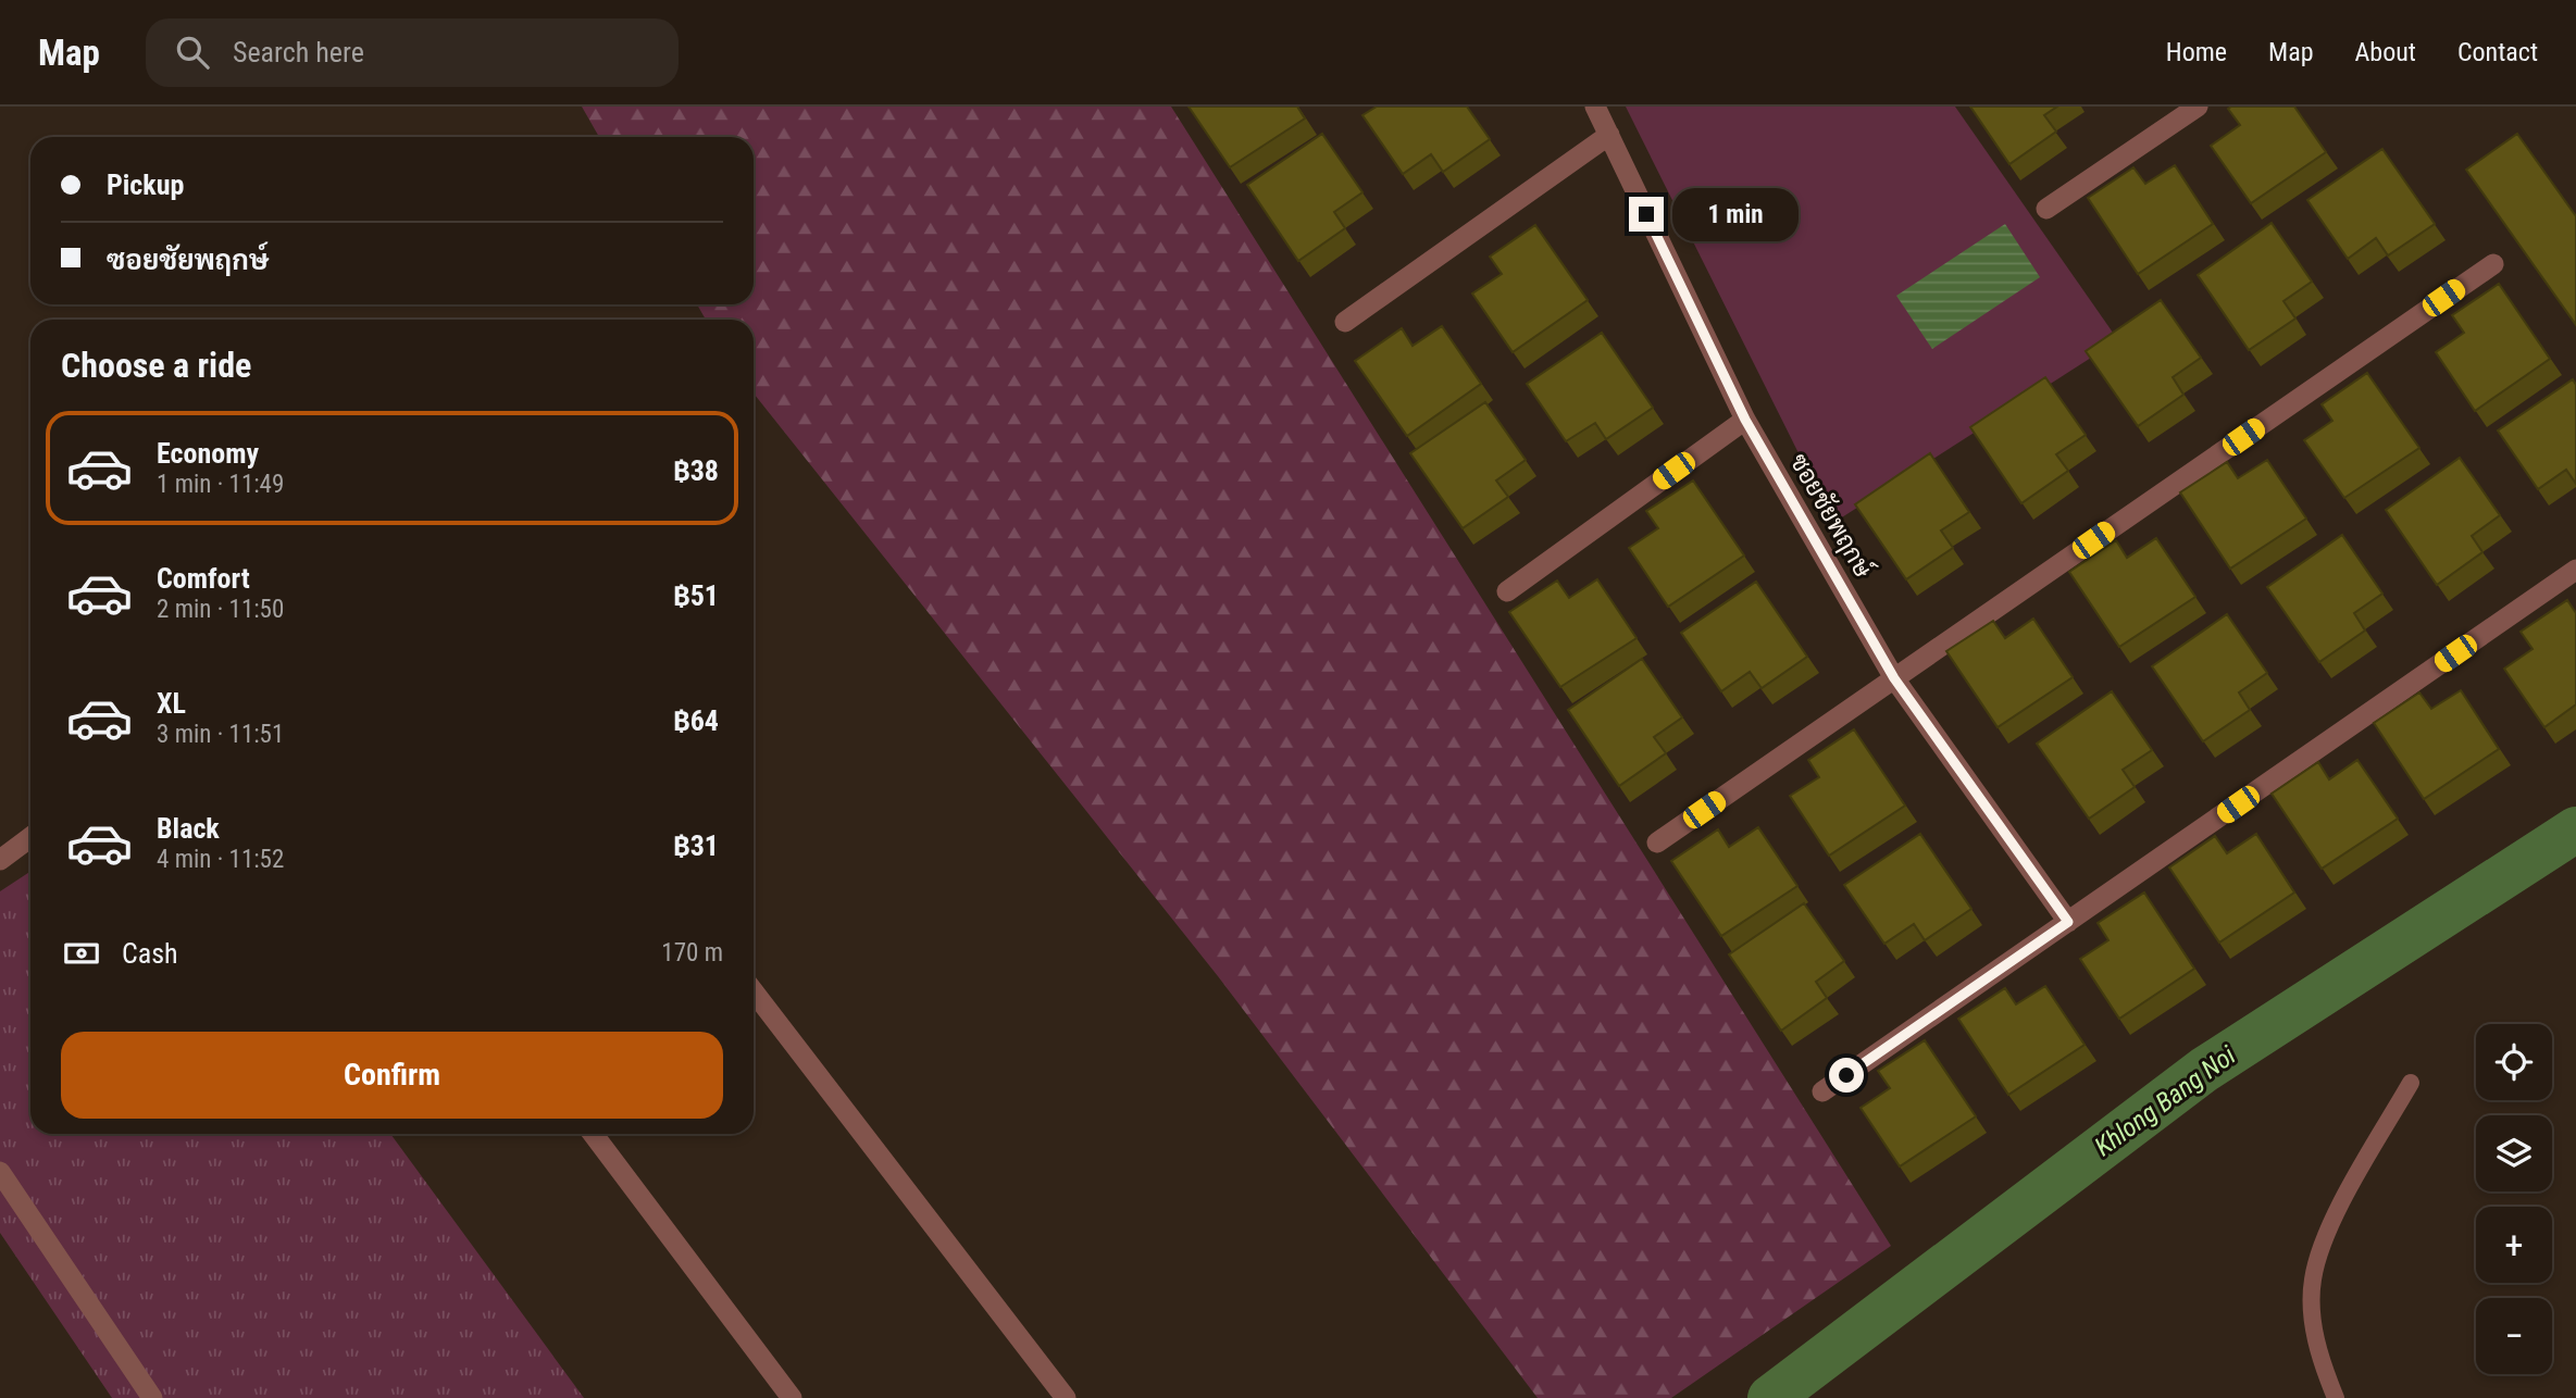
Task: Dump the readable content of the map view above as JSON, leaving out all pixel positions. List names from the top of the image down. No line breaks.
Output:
{"streets":{"street":["ซอยชัยพฤกษ์"]},"water":["Khlong Bang Noi"],"page":{"header":"Map","search":"Search here","nav":["Home","Map","About","Contact"],"banner":["Pickup","ซอยชัยพฤกษ์"],"bubble":"1 min","heading":"Choose a ride","list":[{"name":"Economy","note":"1 min · 11:49","value":"฿38"},{"name":"Comfort","note":"2 min · 11:50","value":"฿51"},{"name":"XL","note":"3 min · 11:51","value":"฿64"},{"name":"Black","note":"4 min · 11:52","value":"฿31"}],"pay":["Cash","170 m"],"buttons":"Confirm","map_buttons":["+","−"]}}
